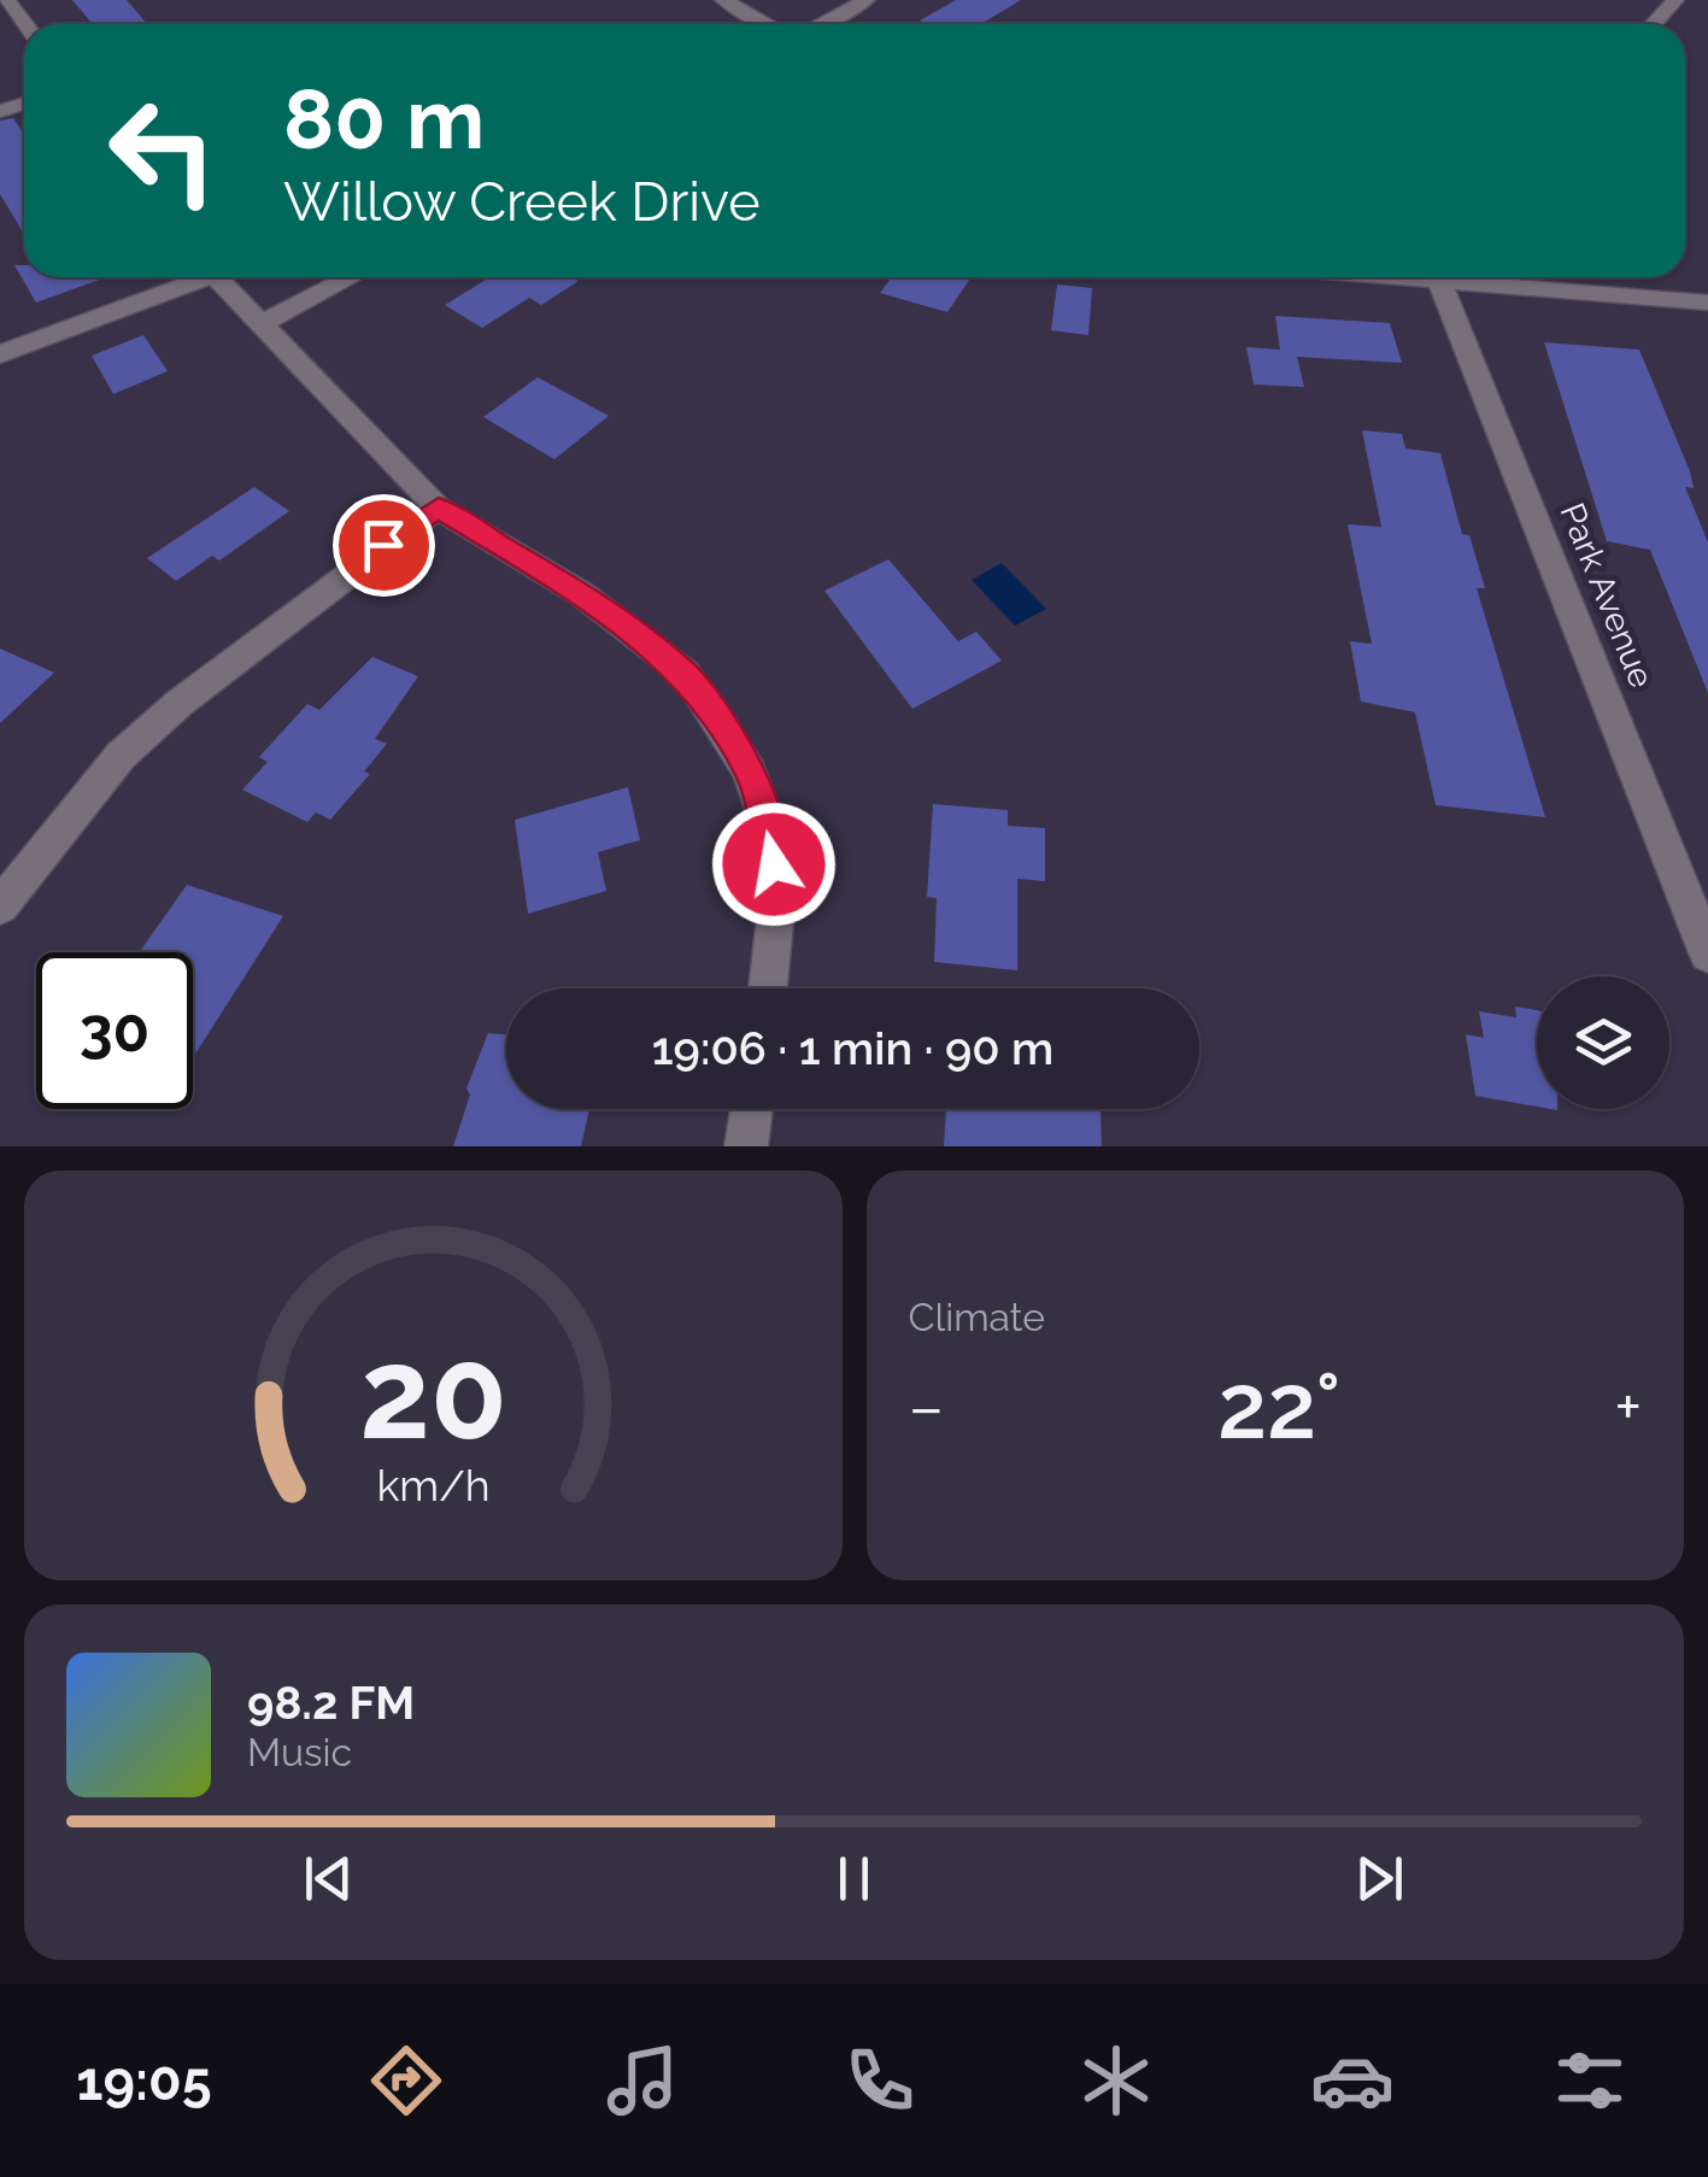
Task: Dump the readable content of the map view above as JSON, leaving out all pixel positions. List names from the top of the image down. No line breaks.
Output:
{"streets":{"street":["Park Avenue"]},"page":{"turn":["80 m","Willow Creek Drive"],"limit":"30","trip":"19:06 · 1 min · 90 m","tile":"Climate","heat":["−","22°","+"],"song":["98.2 FM","Music"],"tabs":"19:05","gauge":["20","km/h"]}}
